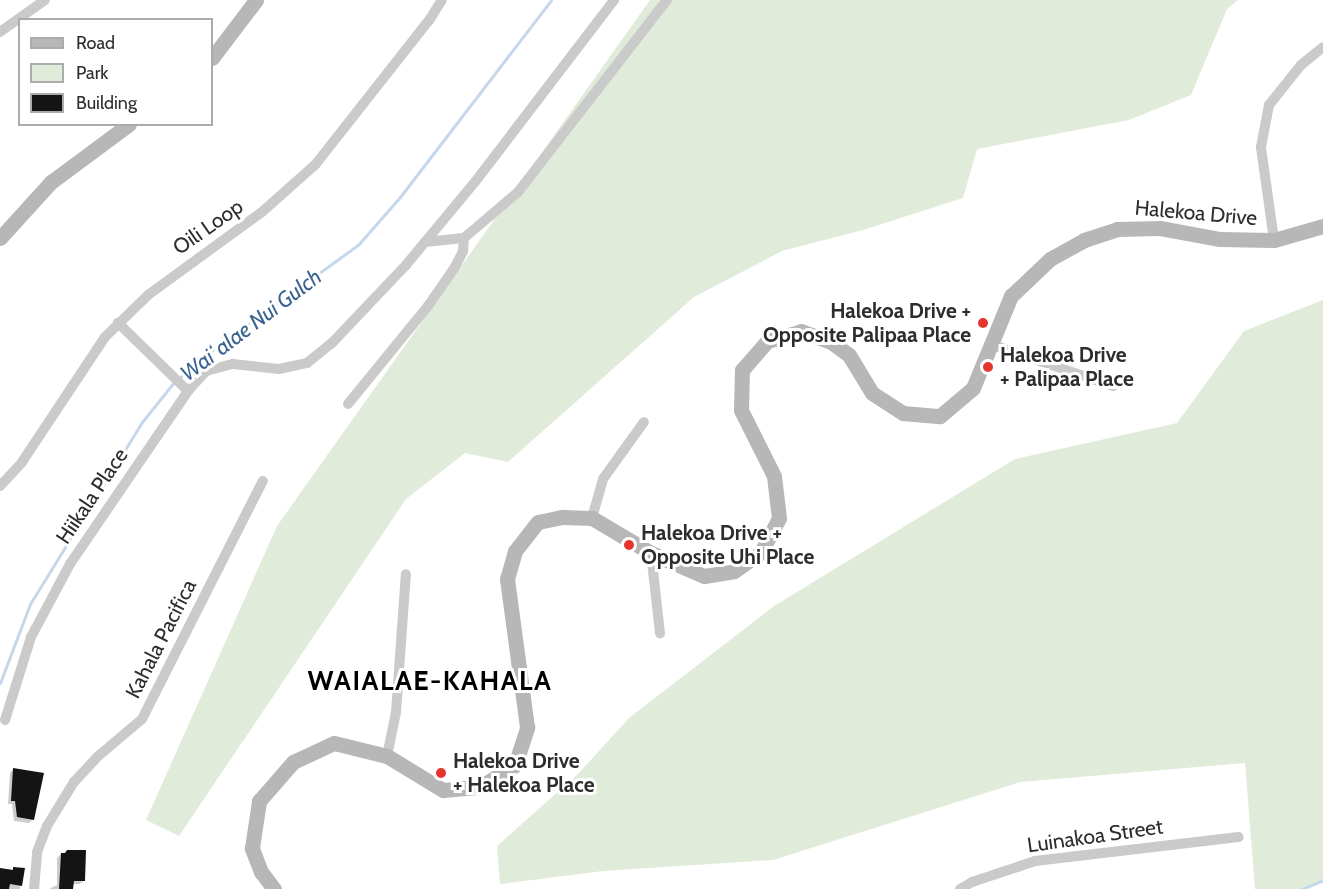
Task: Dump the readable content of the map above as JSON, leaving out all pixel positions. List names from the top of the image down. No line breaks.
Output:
{"streets":{"street":["Halekoa Drive","Oili Loop","Hiikala Place","Kahala Pacifica","Luinakoa Street"]},"districts":["WAIALAE-KAHALA"],"water":["Waiʻalae Nui Gulch"],"places":["Halekoa Drive + Opposite Palipaa Place","Halekoa Drive + Palipaa Place","Halekoa Drive + Opposite Uhi Place","Halekoa Drive + Halekoa Place"],"legend":["Road","Park","Building"]}
